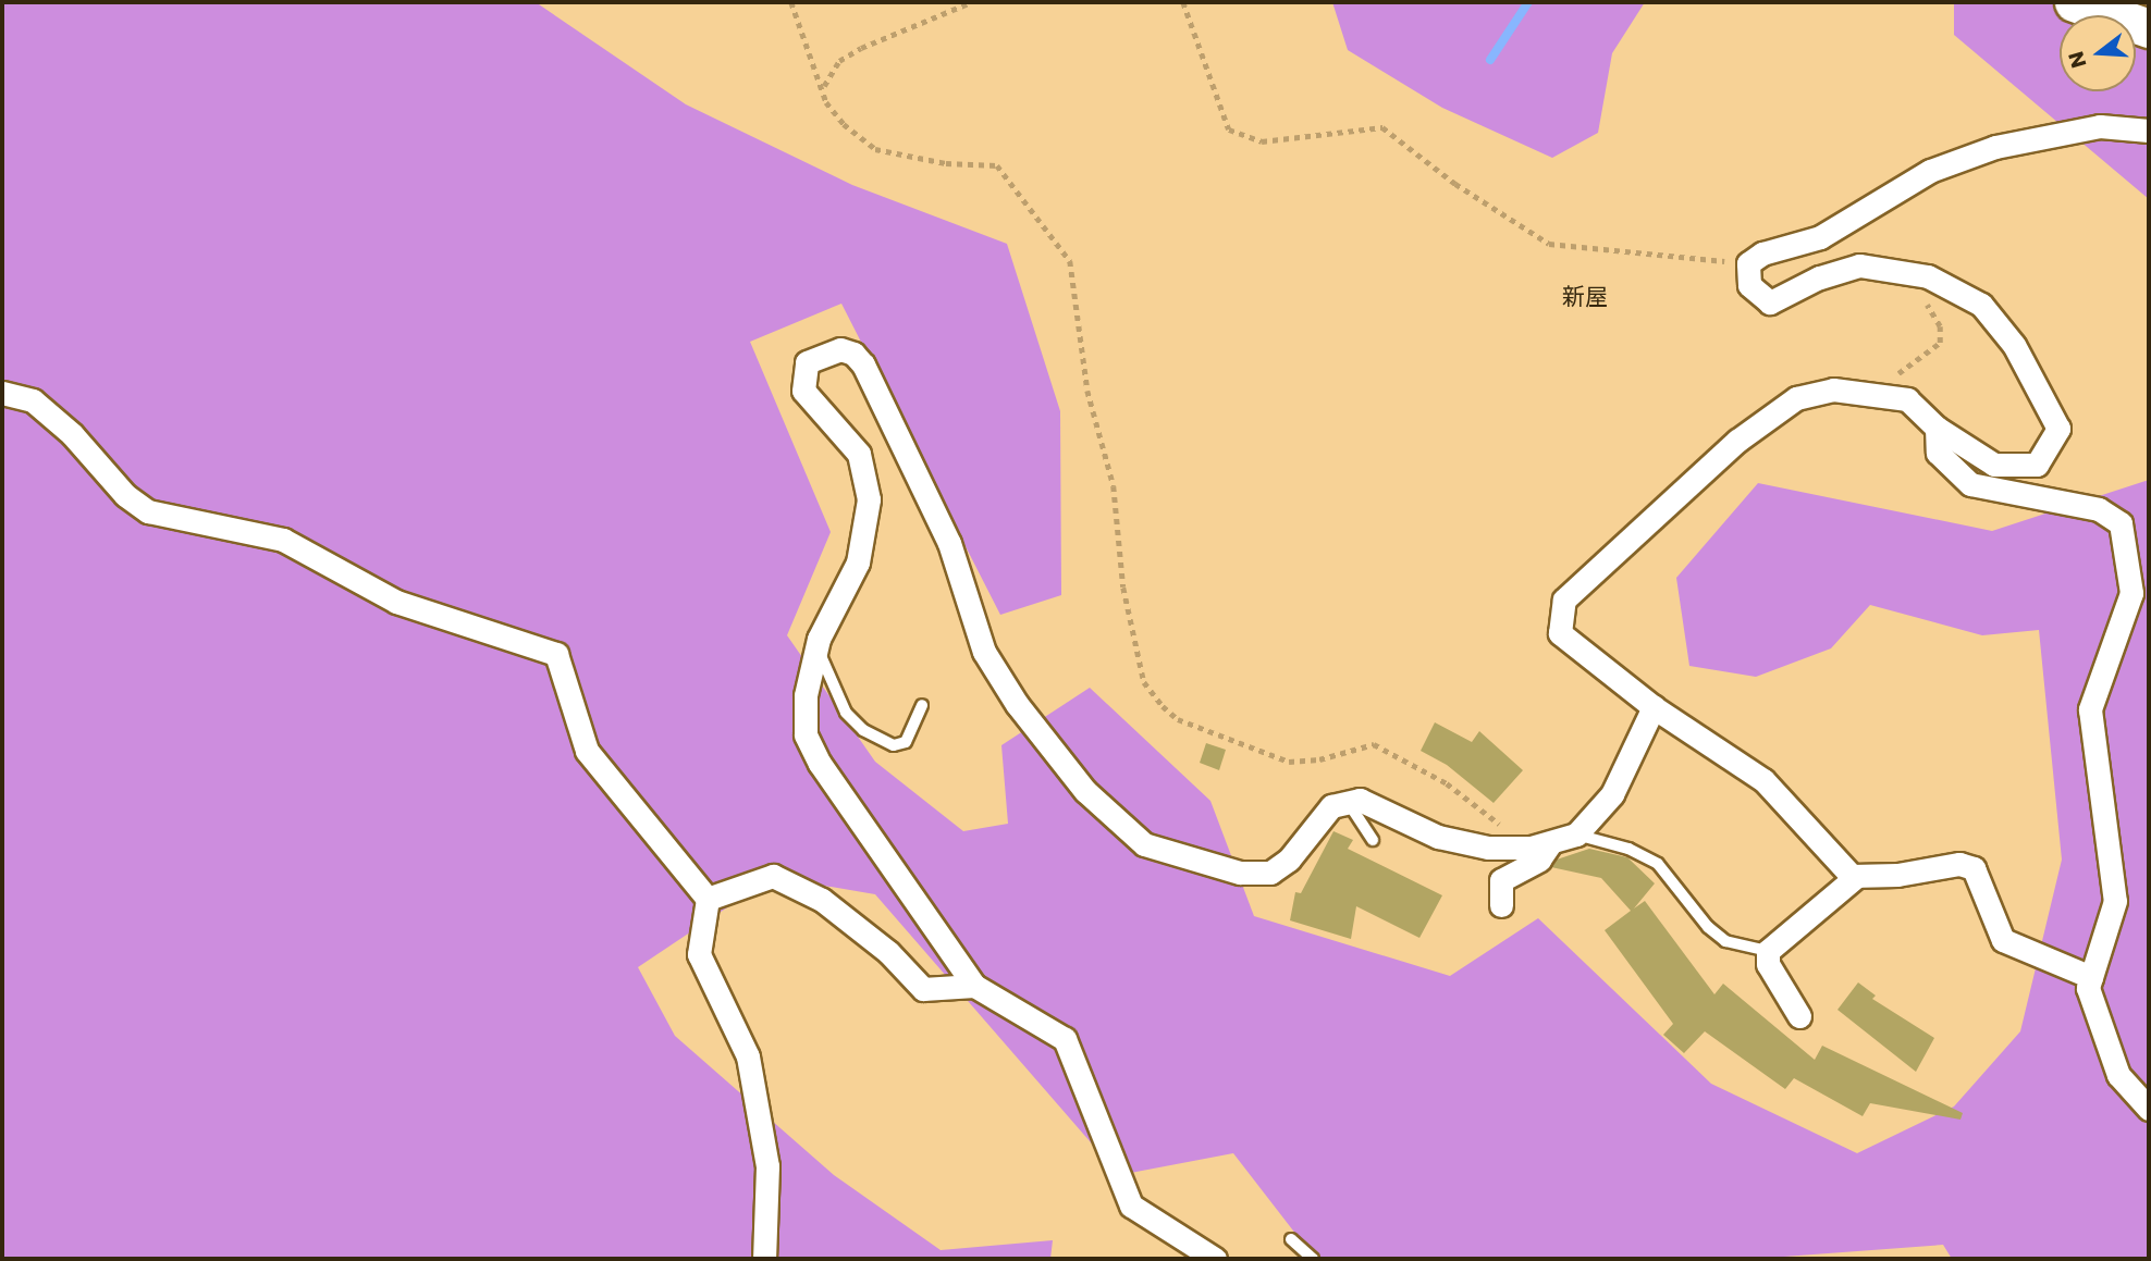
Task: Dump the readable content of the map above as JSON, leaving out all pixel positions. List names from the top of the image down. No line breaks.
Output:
{"districts":["新屋"],"north":"left"}
